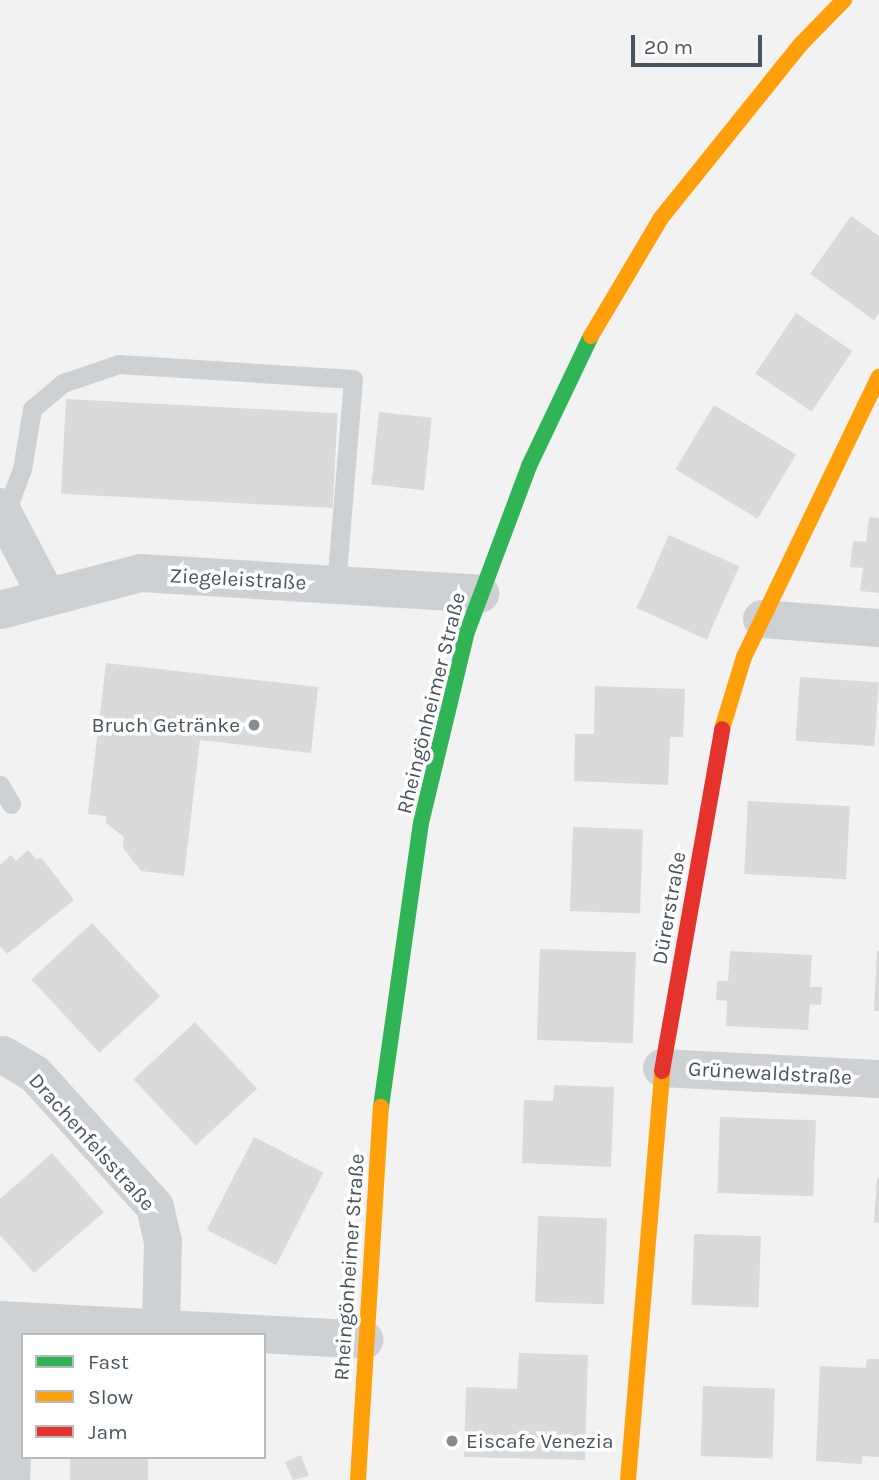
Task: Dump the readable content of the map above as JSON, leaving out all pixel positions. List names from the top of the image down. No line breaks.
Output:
{"streets":{"street":["Ziegeleistraße","Rheingönheimer Straße","Dürerstraße","Grünewaldstraße","Drachenfelsstraße"]},"crossings":[["Ziegeleistraße","Rheingönheimer Straße"],["Dürerstraße","Grünewaldstraße"]],"places":["Bruch Getränke","Eiscafe Venezia"],"legend":["Fast","Slow","Jam"],"scale_bar":"20 m"}
